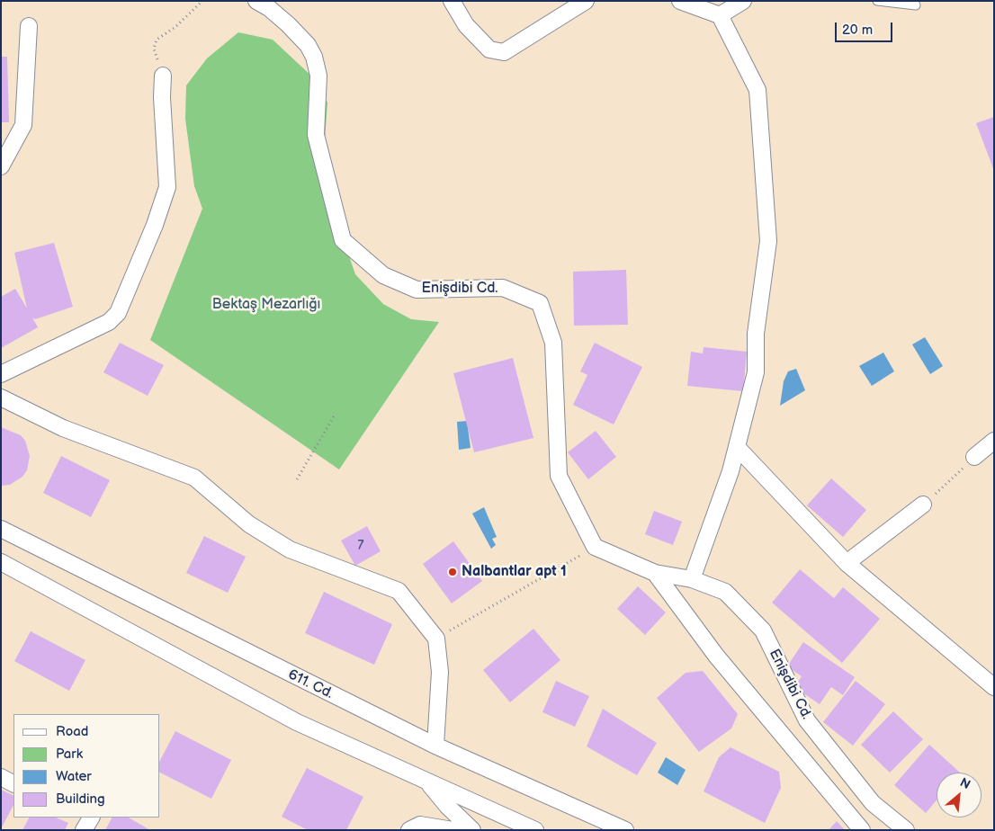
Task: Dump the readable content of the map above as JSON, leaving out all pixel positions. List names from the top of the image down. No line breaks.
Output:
{"streets":{"street":["Enişdibi Cd.","611. Cd."]},"parks":["Bektaş Mezarlığı"],"places":["Nalbantlar apt 1"],"house_numbers":["7"],"legend":["Road","Park","Water","Building"],"scale_bar":"20 m","north":"top right"}
